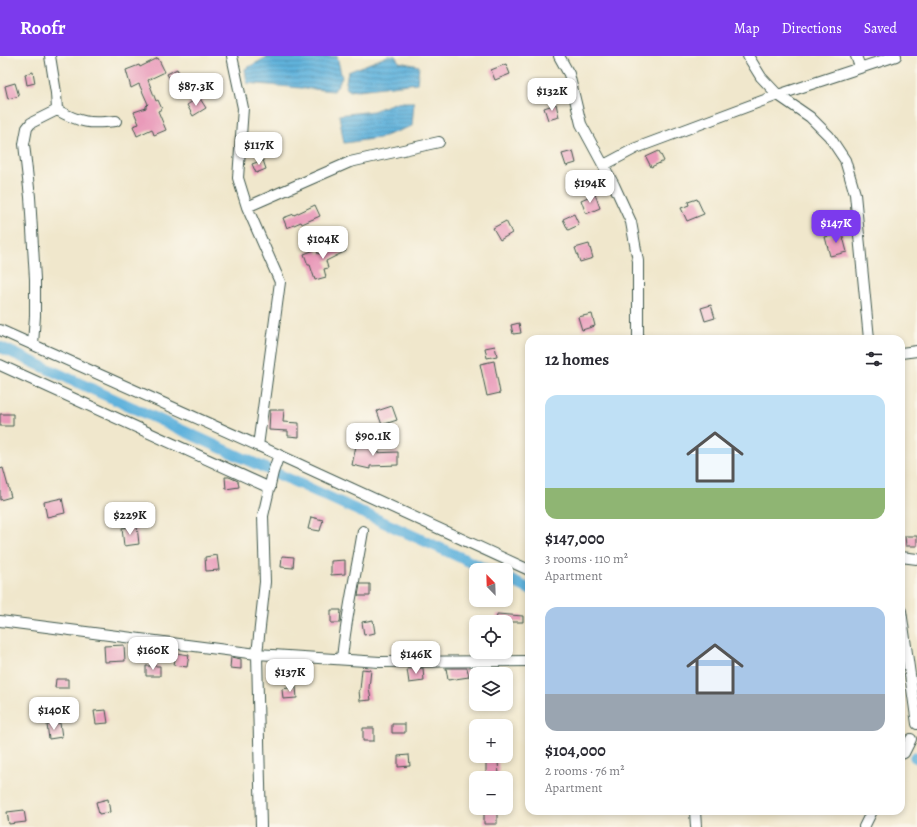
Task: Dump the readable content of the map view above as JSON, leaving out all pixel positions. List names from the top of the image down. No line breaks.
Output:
{"north":"top left","page":{"header":"Roofr","nav":["Map","Directions","Saved"],"price":["$87.3K","$132K","$117K","$194K","$147K","$104K","$90.1K","$229K","$160K","$146K","$137K","$140K"],"heading":"12 homes","list":[{"name":"$147,000","note":"3 rooms · 110 m² · Apartment"},{"name":"$104,000","note":"2 rooms · 76 m² · Apartment"}],"map_buttons":["+","−"]}}
